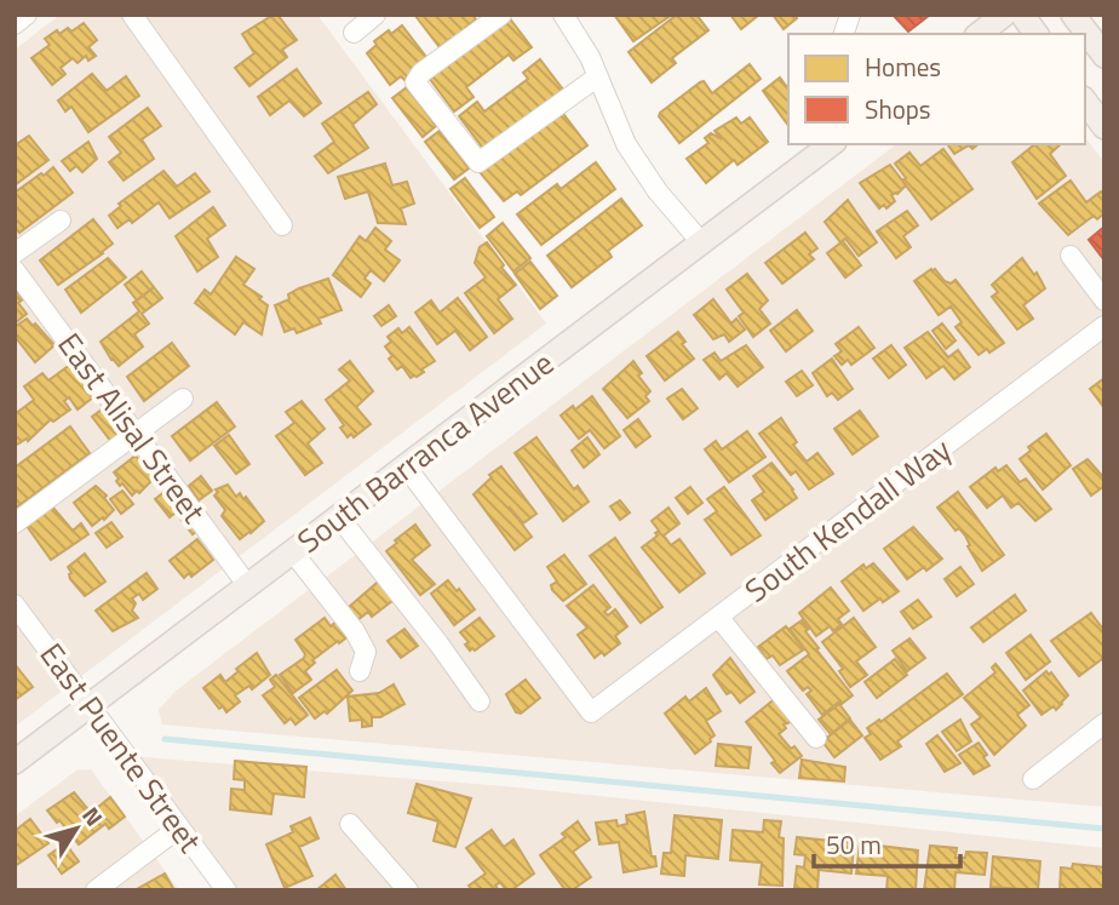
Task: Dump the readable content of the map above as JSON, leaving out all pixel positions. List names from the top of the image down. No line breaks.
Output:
{"streets":{"main road":["South Barranca Avenue"],"street":["East Alisal Street","South Kendall Way","East Puente Street"]},"crossings":[["East Alisal Street","South Barranca Avenue"],["South Barranca Avenue","South Kendall Way"],["South Barranca Avenue","East Puente Street"]],"legend":["Homes","Shops"],"scale_bar":"50 m","north":"top right"}
